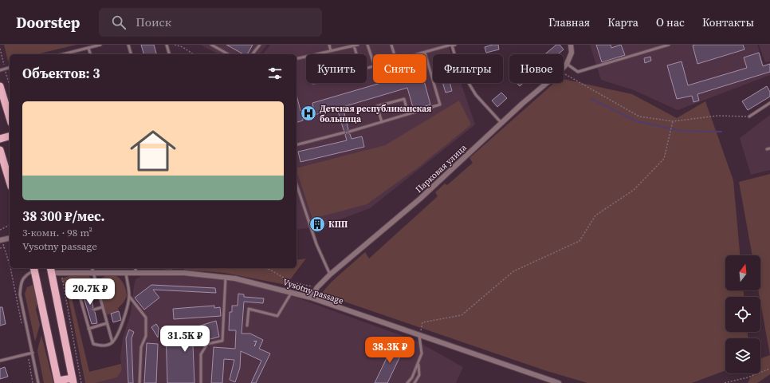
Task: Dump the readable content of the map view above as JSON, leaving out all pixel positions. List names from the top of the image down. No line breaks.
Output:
{"streets":{"street":["Парковая улица","Vysotny passage"]},"crossings":[["Парковая улица","Vysotny passage"]],"places":{"hospital":["Детская республиканская больница"],"building":["КПП"]},"house_numbers":["7"],"north":"top","page":{"header":"Doorstep","search":"Поиск","nav":["Главная","Карта","О нас","Контакты"],"chip":["Купить","Снять","Фильтры","Новое"],"heading":"Объектов: 3","list":[{"name":"38 300 ₽/мес.","note":"3-комн. · 98 m² · Vysotny passage"}],"price":["20.7K ₽","31.5K ₽","38.3K ₽"]}}
